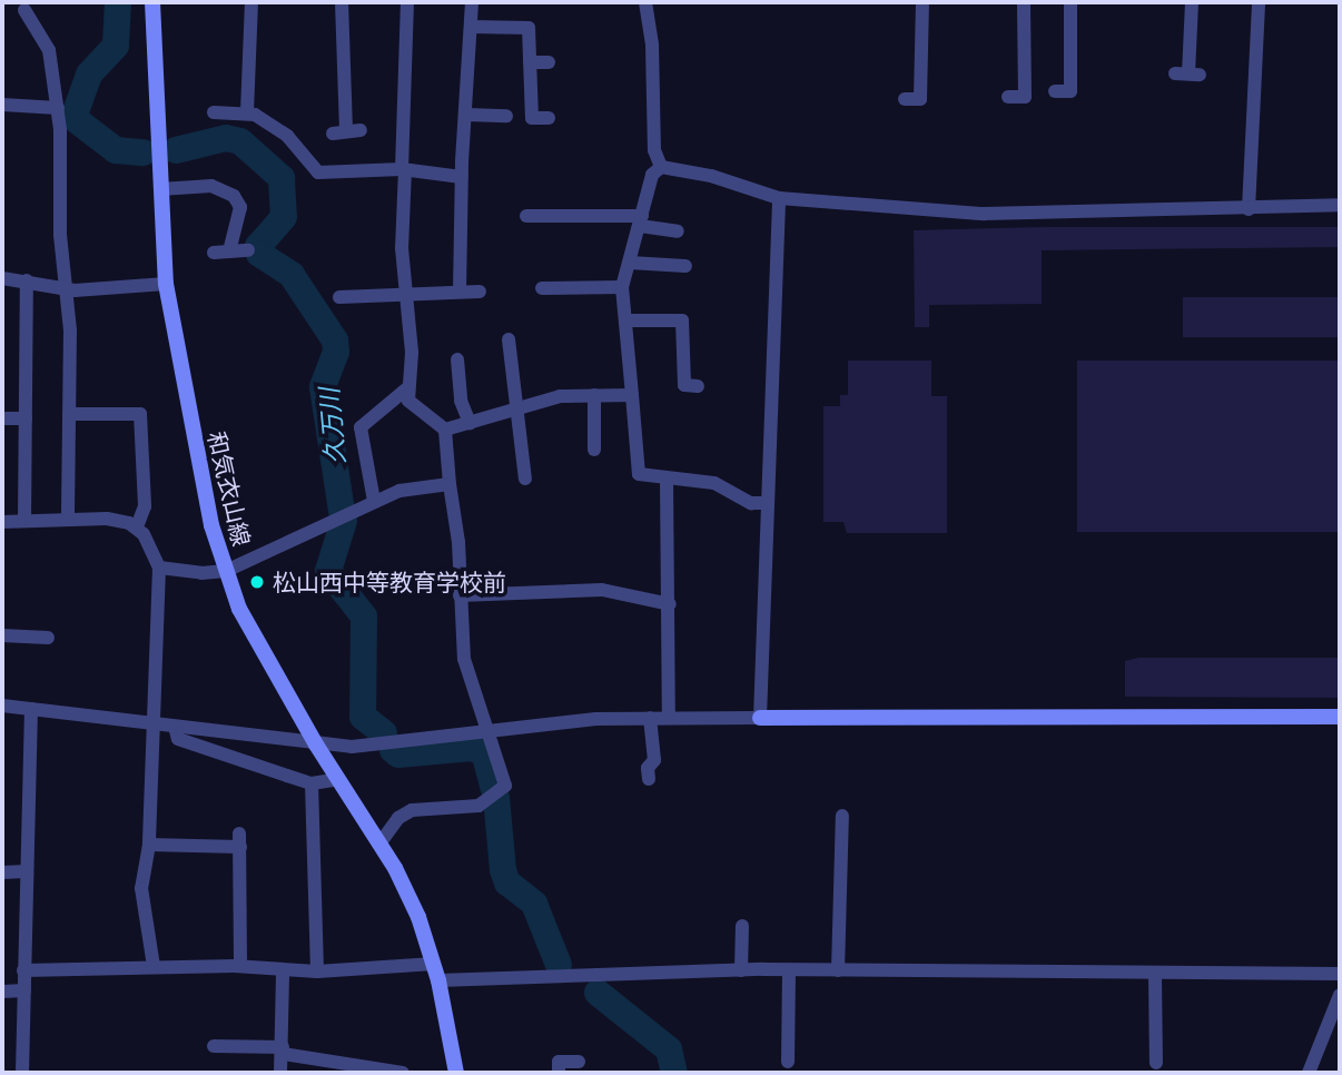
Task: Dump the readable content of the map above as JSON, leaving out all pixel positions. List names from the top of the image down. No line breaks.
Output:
{"streets":{"main road":["和気衣山線"]},"water":["久万川"],"places":["松山西中等教育学校前"]}
